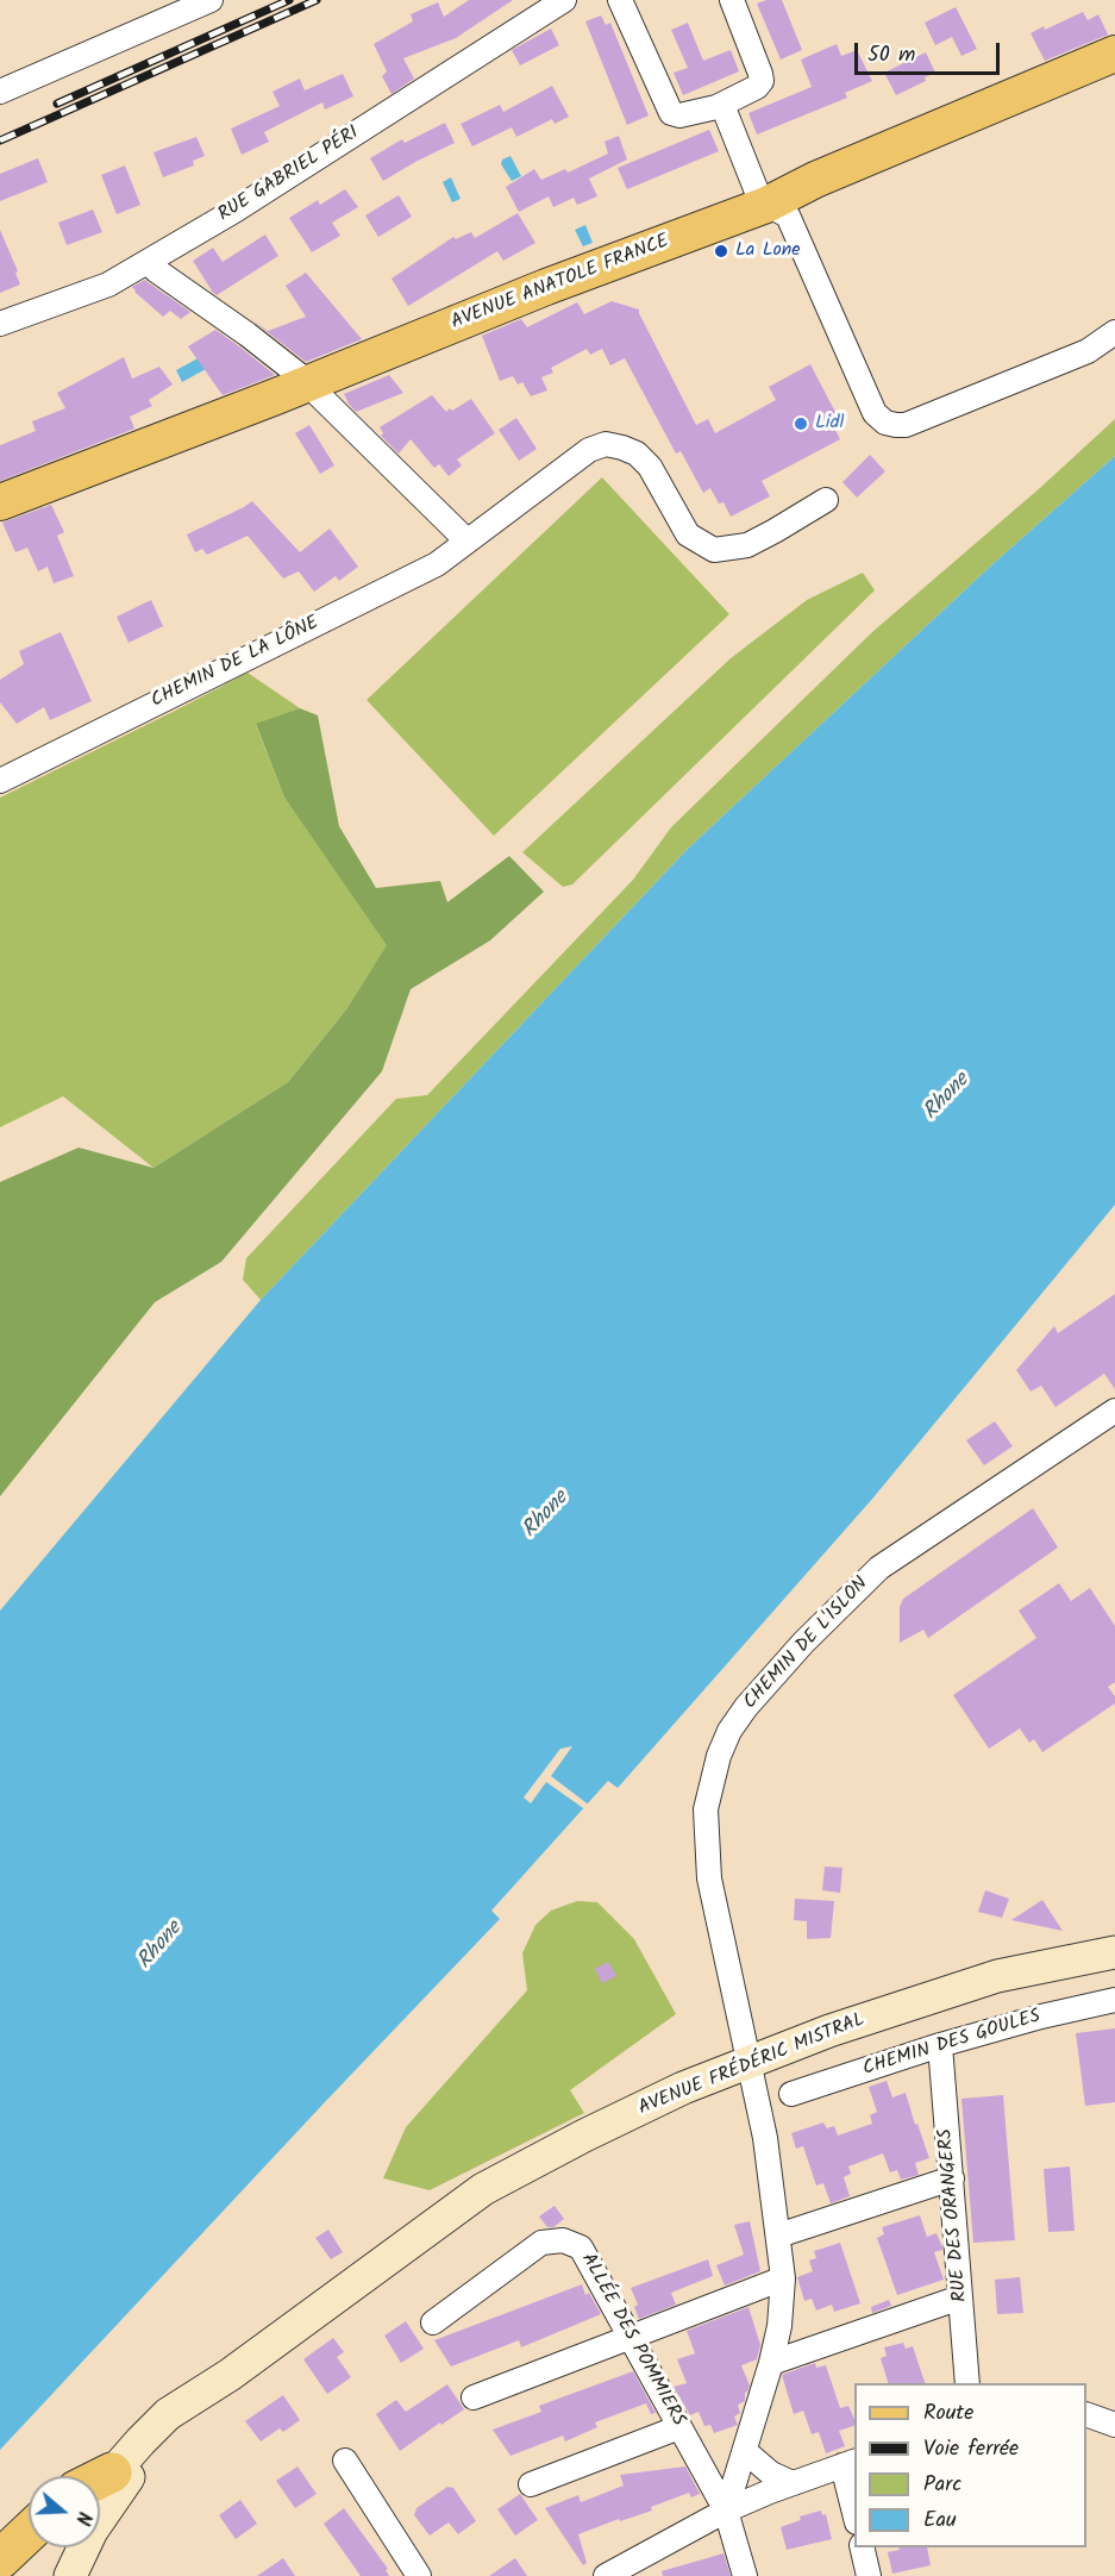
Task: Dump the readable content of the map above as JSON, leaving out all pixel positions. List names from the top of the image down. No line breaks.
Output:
{"streets":{"main road":["AVENUE ANATOLE FRANCE","AVENUE FRÉDÉRIC MISTRAL"],"street":["RUE GABRIEL PÉRI","CHEMIN DE LA LÔNE","CHEMIN DE L'ISLON","CHEMIN DES GOULES","RUE DES ORANGERS","ALLÉE DES POMMIERS"]},"crossings":[["CHEMIN DE L'ISLON","AVENUE FRÉDÉRIC MISTRAL"],["CHEMIN DE L'ISLON","ALLÉE DES POMMIERS"],["CHEMIN DES GOULES","RUE DES ORANGERS"]],"water":["Rhone"],"places":["La Lone","Lidl"],"legend":["Route","Voie ferrée","Parc","Eau"],"scale_bar":"50 m","north":"right"}
